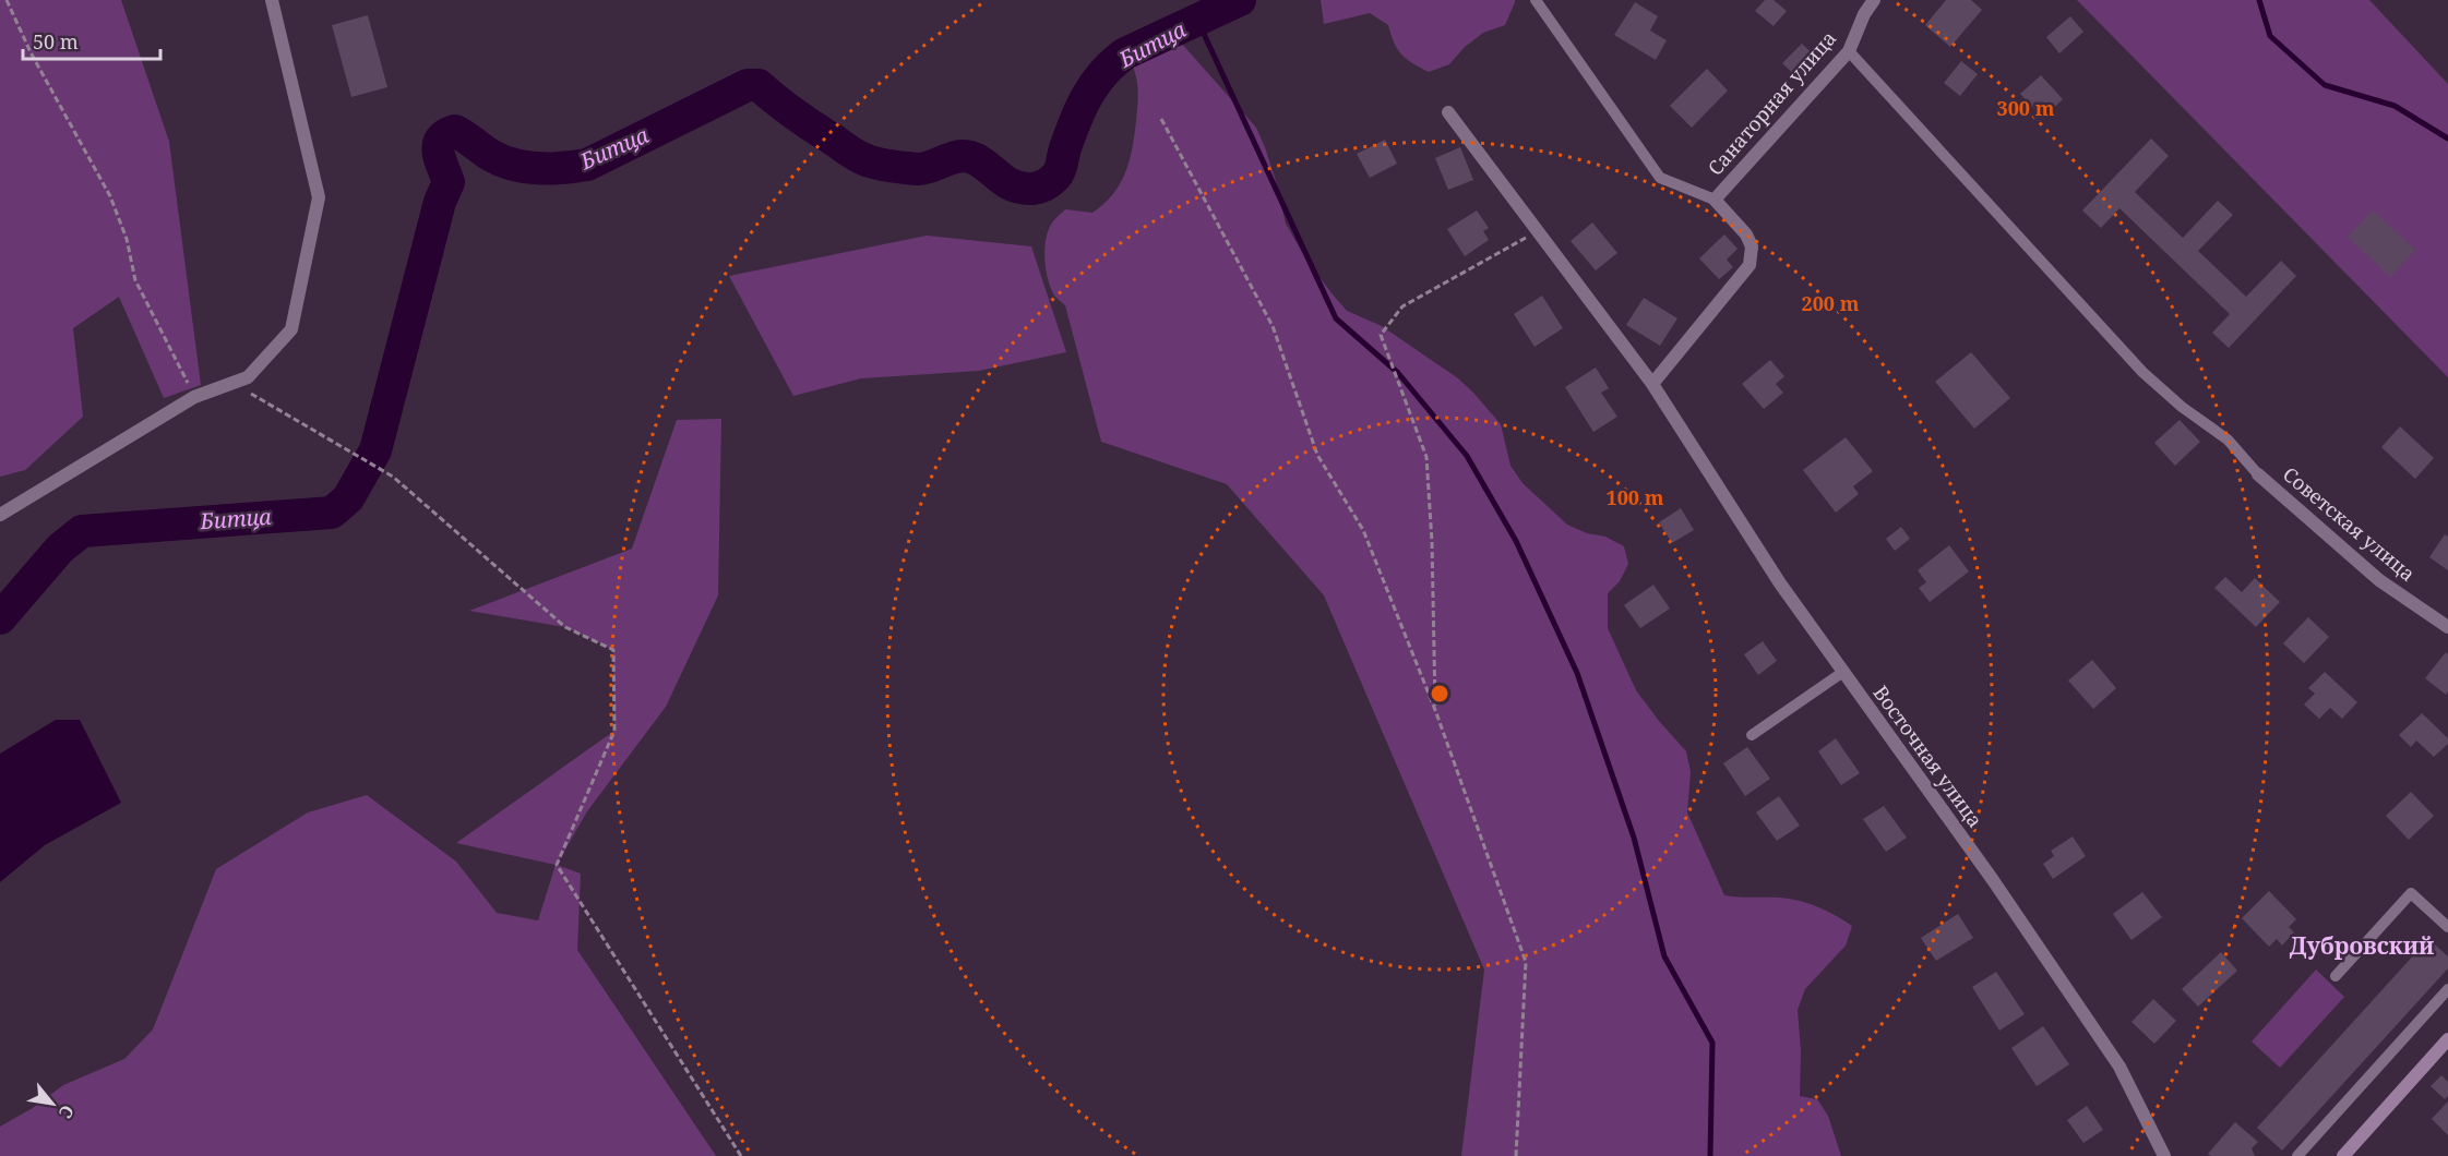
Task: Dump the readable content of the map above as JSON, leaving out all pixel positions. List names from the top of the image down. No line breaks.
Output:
{"streets":{"street":["Санаторная улица","Советская улица","Восточная улица"]},"crossings":[["Санаторная улица","Восточная улица"]],"districts":["Дубровский"],"water":["Битца"],"scale_bar":"50 m","north":"bottom right","rings":["300 m","200 m","100 m"]}
